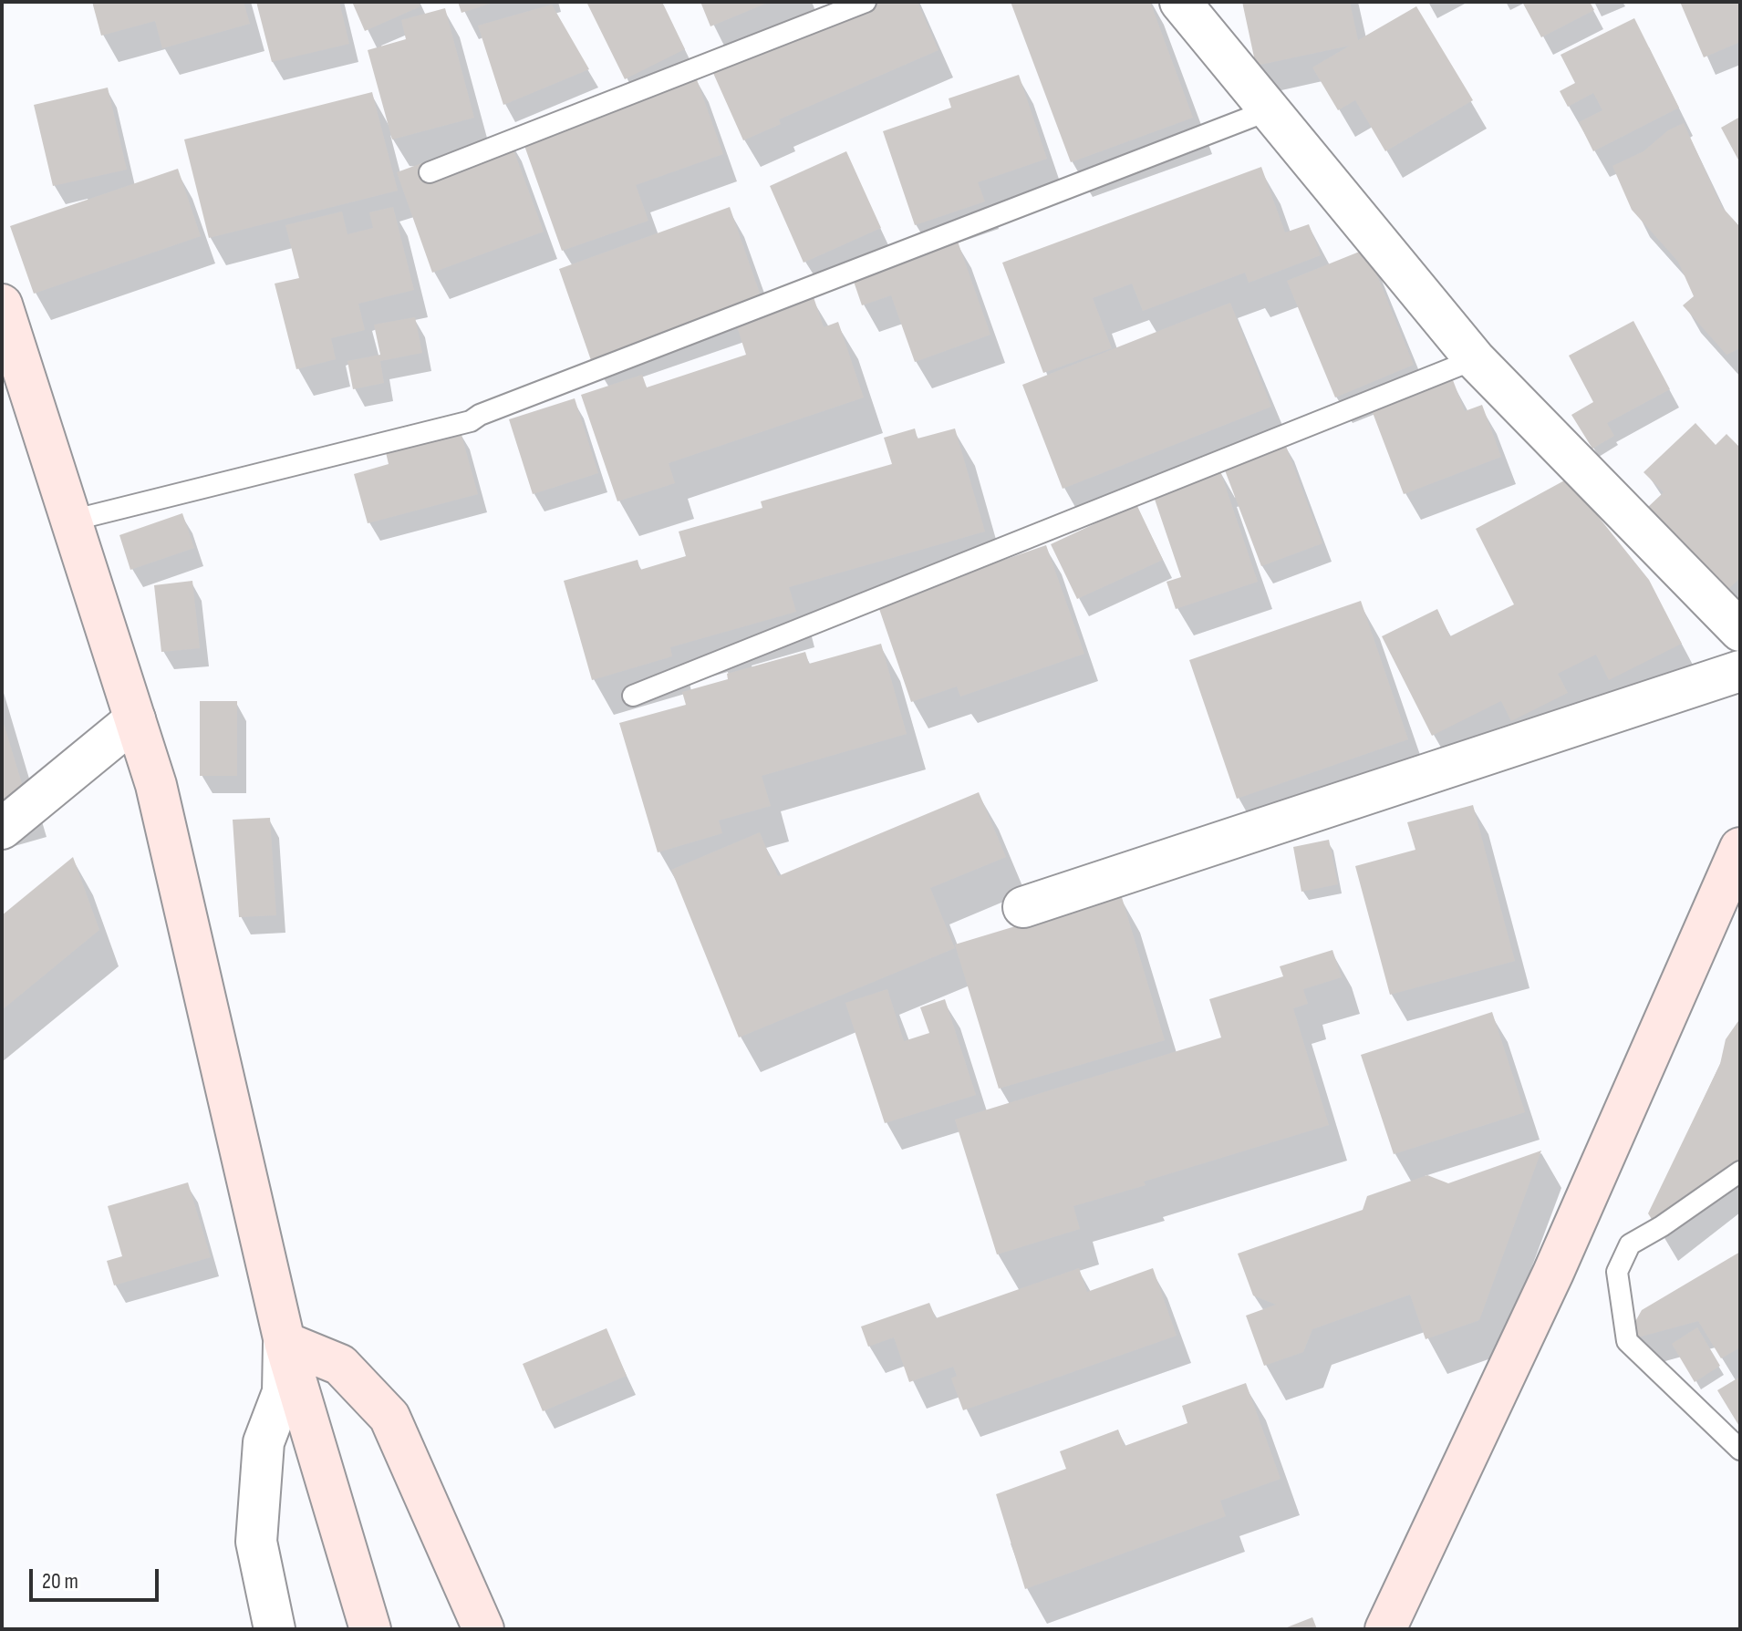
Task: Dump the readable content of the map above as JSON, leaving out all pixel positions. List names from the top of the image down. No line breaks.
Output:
{"scale_bar":"20 m"}
